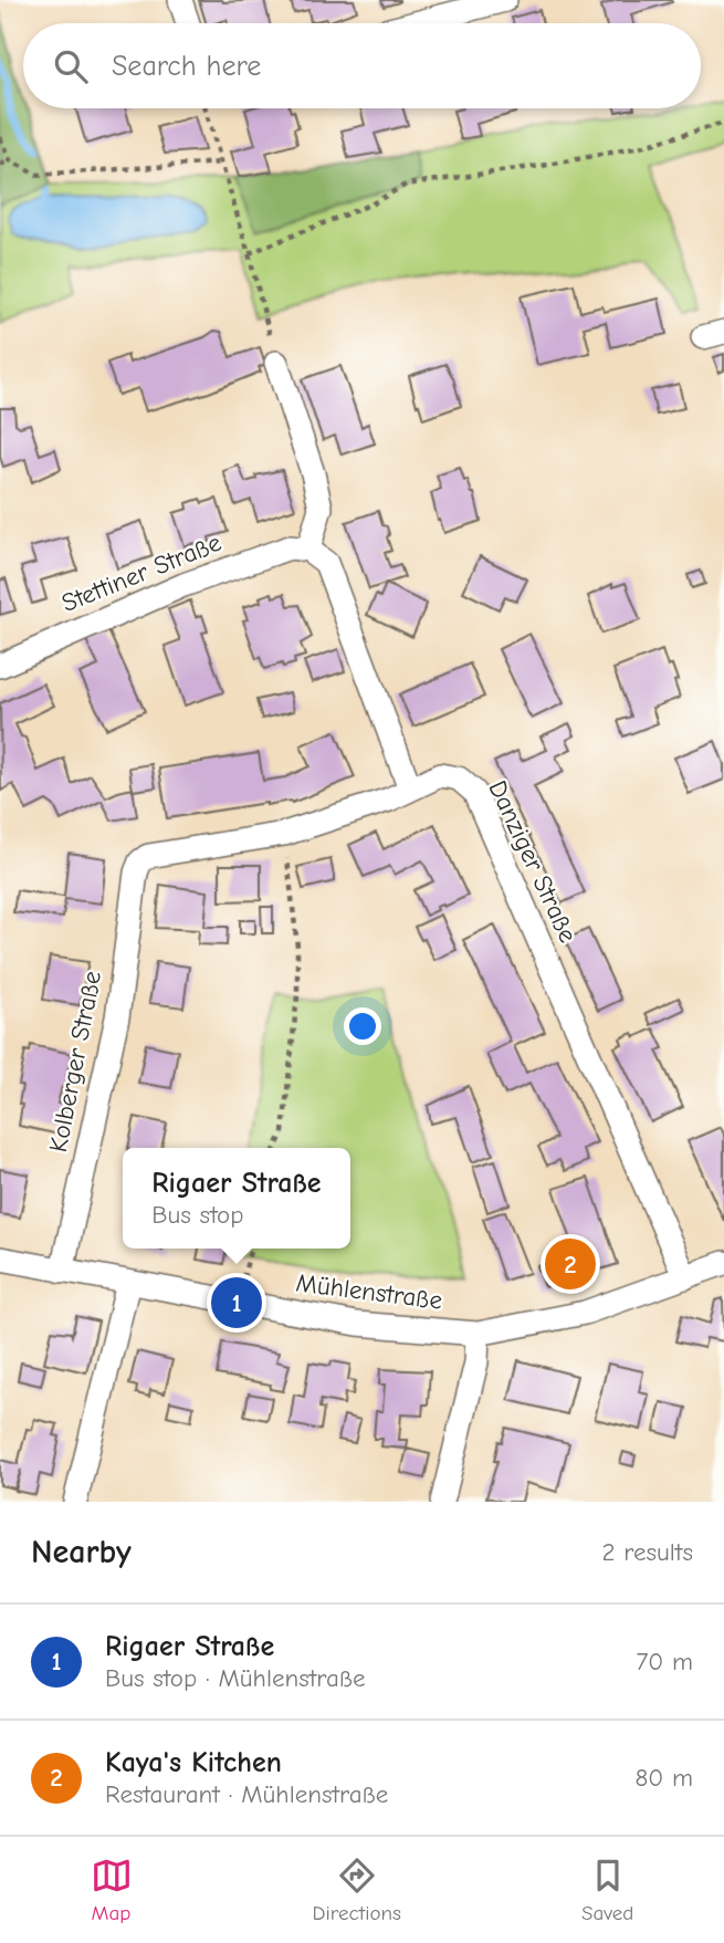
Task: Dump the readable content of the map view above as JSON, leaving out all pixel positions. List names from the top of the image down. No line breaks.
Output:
{"streets":{"street":["Stettiner Straße","Danziger Straße","Kolberger Straße","Mühlenstraße"]},"crossings":[["Danziger Straße","Kolberger Straße"],["Danziger Straße","Mühlenstraße"],["Kolberger Straße","Mühlenstraße"]],"page":{"search":"Search here","popup":["Rigaer Straße","Bus stop"],"pins":["2","1"],"heading":["Nearby","2 results"],"list":[{"mark":"1","name":"Rigaer Straße","note":"Bus stop · Mühlenstraße","value":"70 m"},{"mark":"2","name":"Kaya's Kitchen","note":"Restaurant · Mühlenstraße","value":"80 m"}],"nav":["Map","Directions","Saved"]}}
